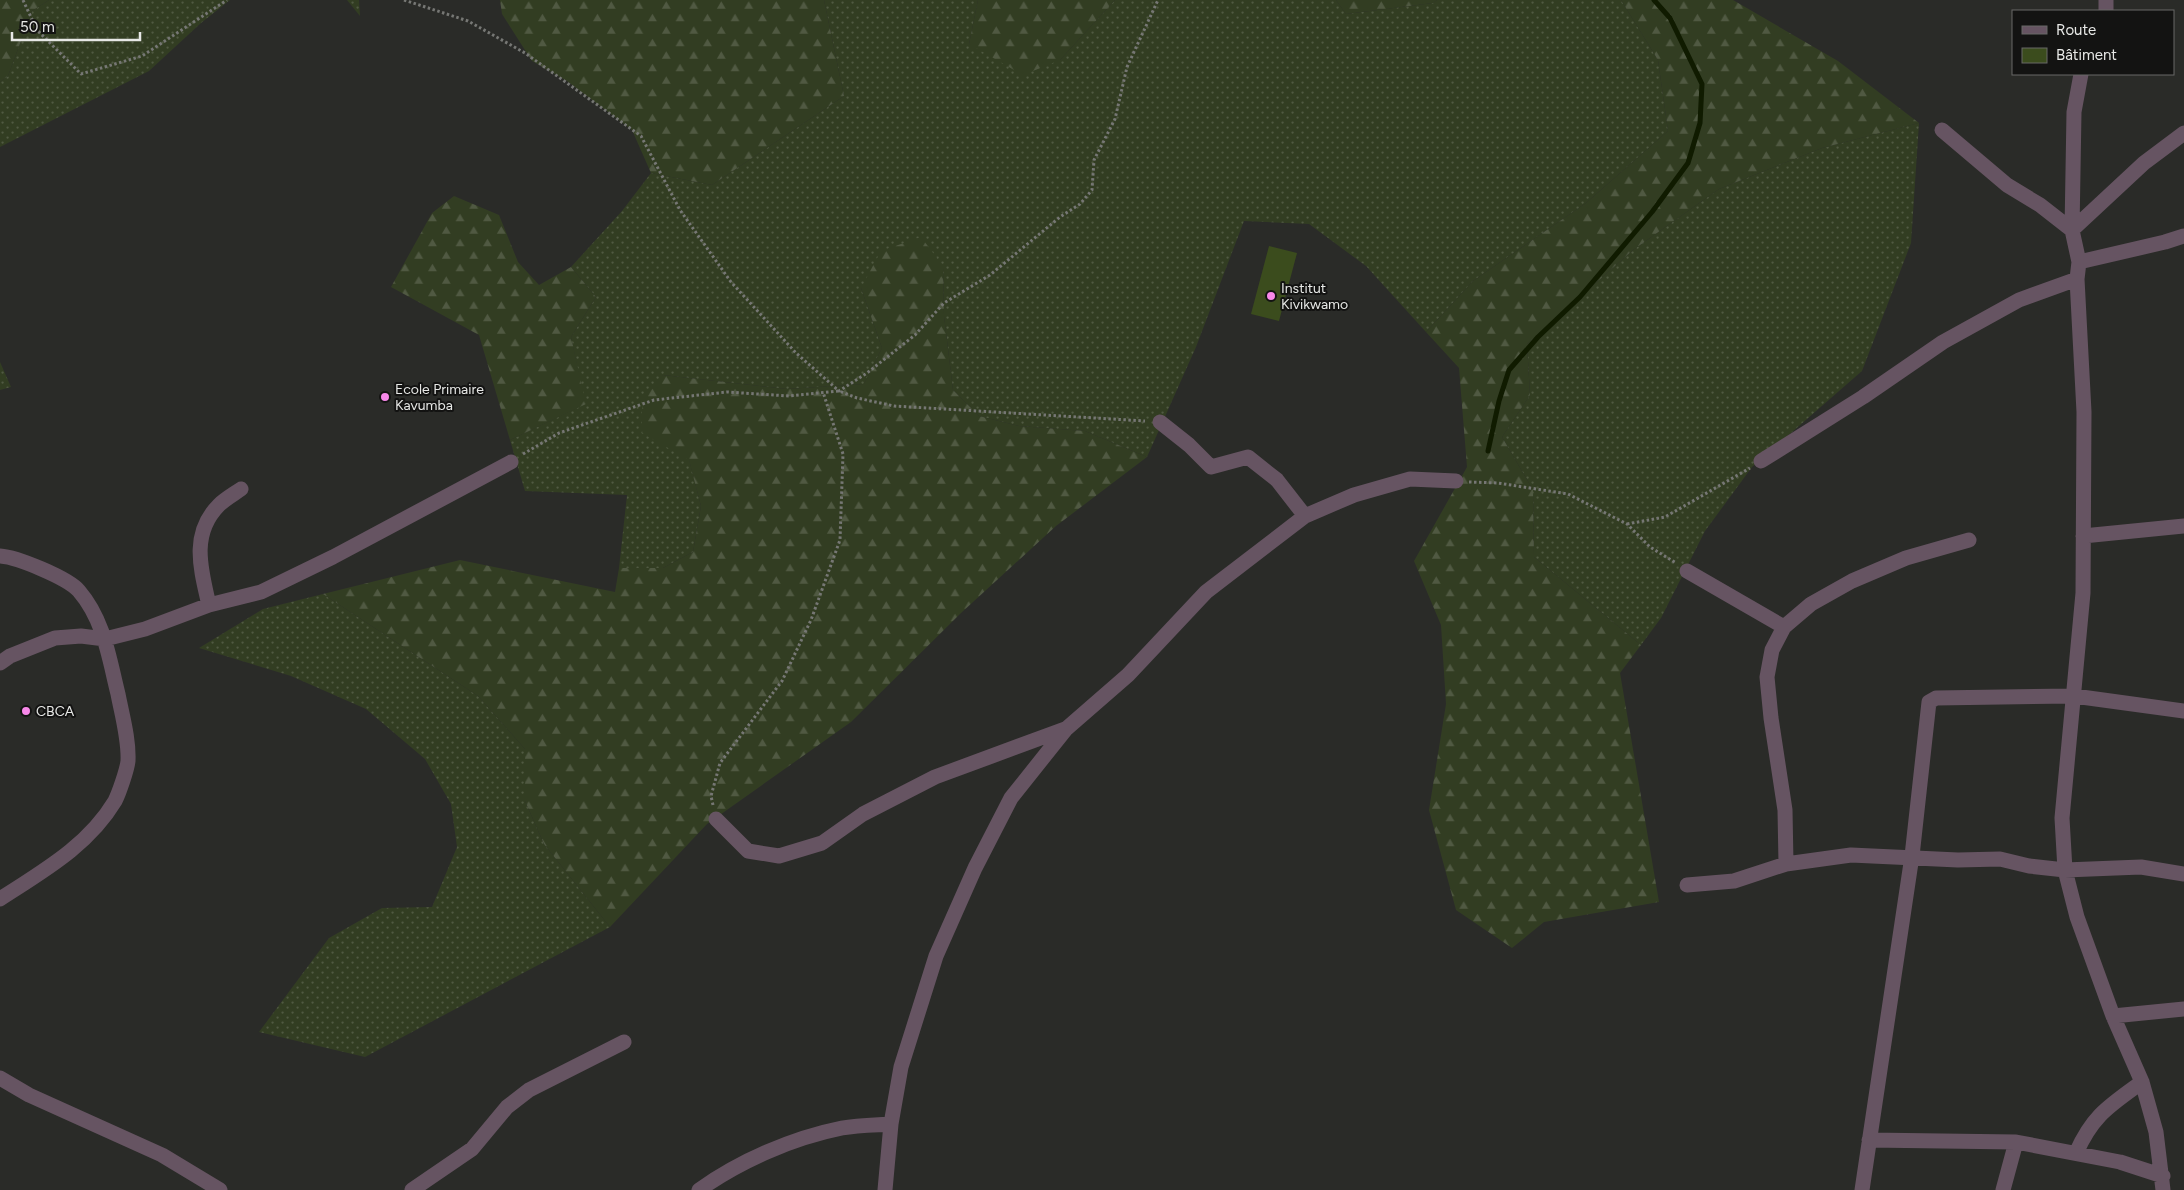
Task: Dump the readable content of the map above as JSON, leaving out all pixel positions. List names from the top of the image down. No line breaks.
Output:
{"places":["Institut Kivikwamo","Ecole Primaire Kavumba","CBCA"],"legend":["Route","Bâtiment"],"scale_bar":"50 m"}
